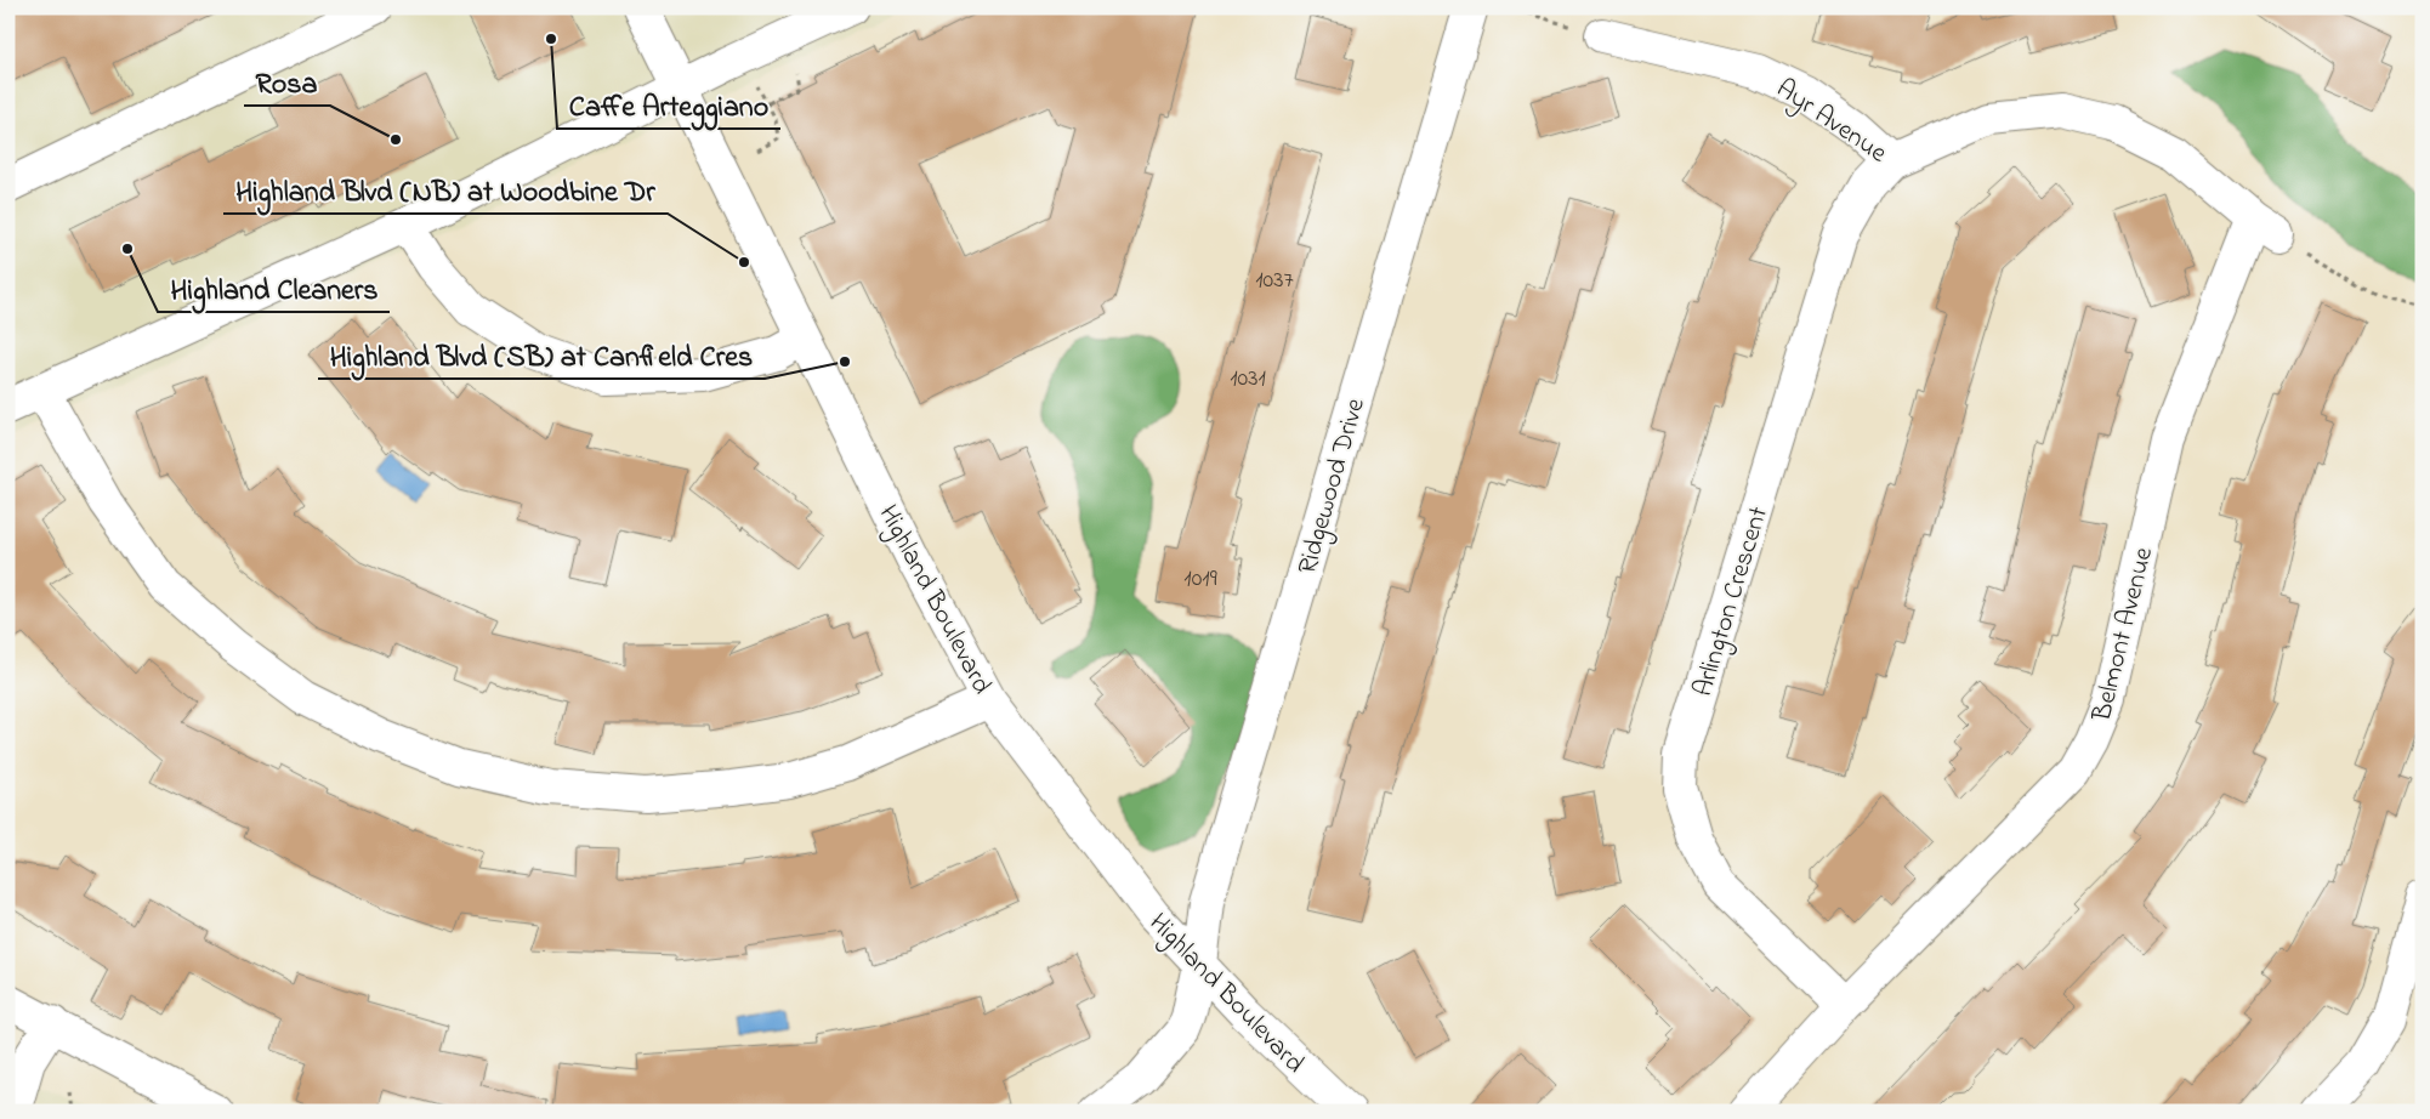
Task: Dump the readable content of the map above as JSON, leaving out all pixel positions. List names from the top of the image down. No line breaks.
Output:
{"streets":{"street":["Ayr Avenue","Ridgewood Drive","Highland Boulevard","Arlington Crescent","Belmont Avenue"]},"crossings":[["Ayr Avenue","Arlington Crescent"],["Ayr Avenue","Belmont Avenue"],["Ridgewood Drive","Highland Boulevard"],["Arlington Crescent","Belmont Avenue"]],"places":["Caffe Arteggiano","Rosa","Highland Cleaners","Highland Blvd (NB) at Woodbine Dr","Highland Blvd (SB) at Canfield Cres"],"house_numbers":["1037","1031","1019"]}
